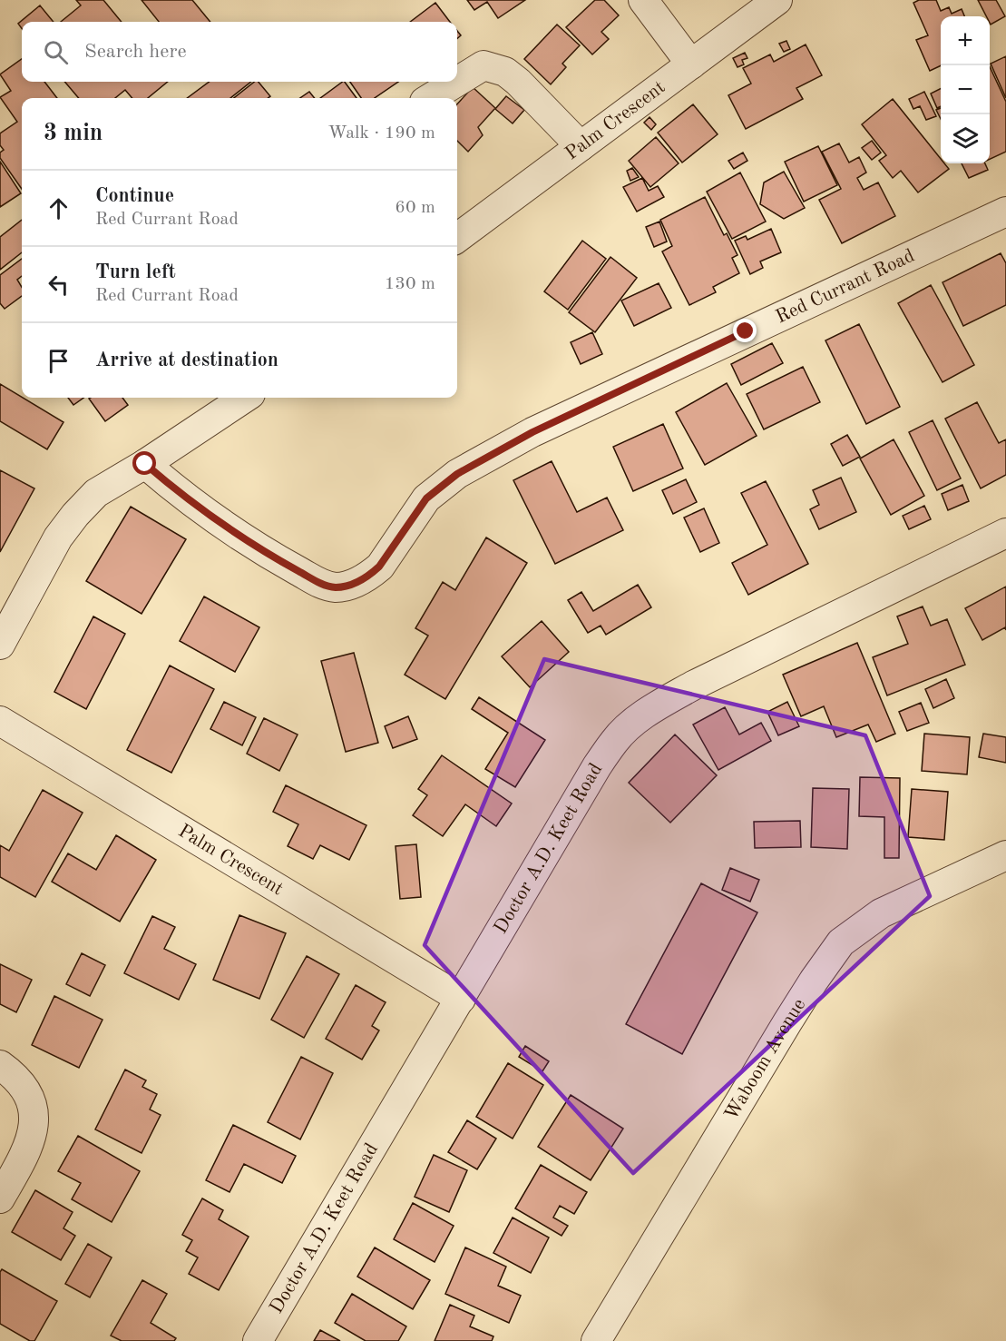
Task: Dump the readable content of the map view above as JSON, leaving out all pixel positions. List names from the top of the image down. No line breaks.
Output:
{"streets":{"street":["Palm Crescent","Red Currant Road","Doctor A.D. Keet Road","Waboom Avenue"]},"crossings":[["Palm Crescent","Doctor A.D. Keet Road"]],"page":{"map_buttons":["+","−"],"search":"Search here","heading":["3 min","Walk · 190 m"],"list":[["Continue","Red Currant Road","60 m"],["Turn left","Red Currant Road","130 m"],"Arrive at destination"]}}
